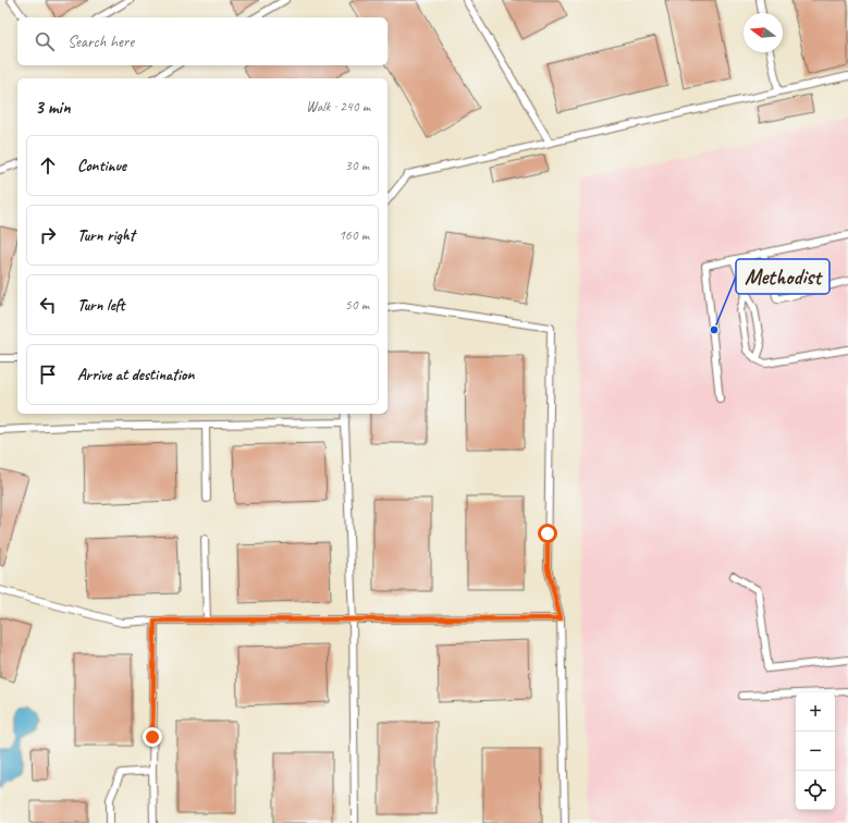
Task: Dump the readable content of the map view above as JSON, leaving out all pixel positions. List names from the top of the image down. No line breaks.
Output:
{"places":["Methodist"],"north":"left","page":{"search":"Search here","heading":["3 min","Walk · 240 m"],"list":[["Continue","30 m"],["Turn right","160 m"],["Turn left","50 m"],"Arrive at destination"],"map_buttons":["+","−"]}}
